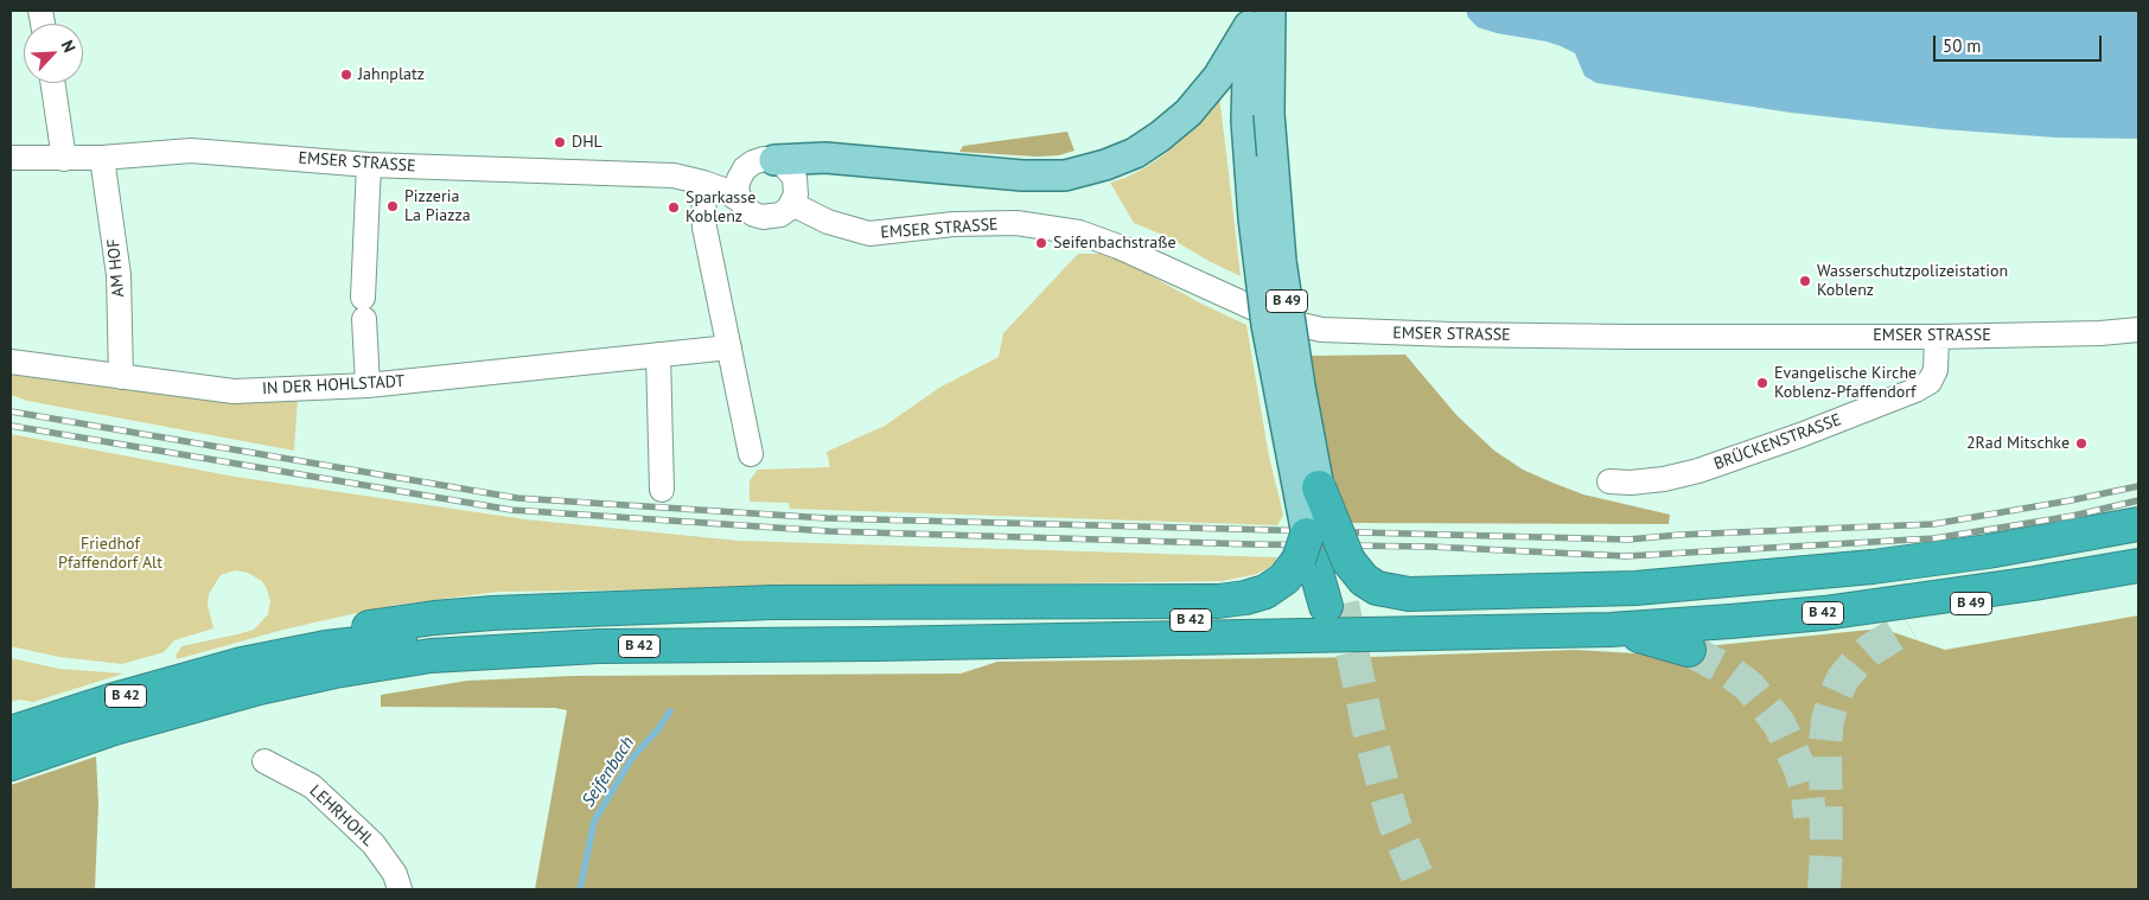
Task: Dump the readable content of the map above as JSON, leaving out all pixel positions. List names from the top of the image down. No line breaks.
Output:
{"streets":{"highway":["B 49","B 42"],"street":["EMSER STRASSE","AM HOF","IN DER HOHLSTADT","BRÜCKENSTRASSE","LEHRHOHL"]},"crossings":[["EMSER STRASSE","AM HOF"],["EMSER STRASSE","BRÜCKENSTRASSE"],["AM HOF","IN DER HOHLSTADT"],["B 49","B 42"]],"water":["Seifenbach"],"parks":["Friedhof Pfaffendorf Alt"],"places":["Jahnplatz","DHL","Pizzeria La Piazza","Sparkasse Koblenz","Seifenbachstraße","Wasserschutzpolizeistation Koblenz","Evangelische Kirche Koblenz-Pfaffendorf","2Rad Mitschke"],"scale_bar":"50 m","north":"top right"}
